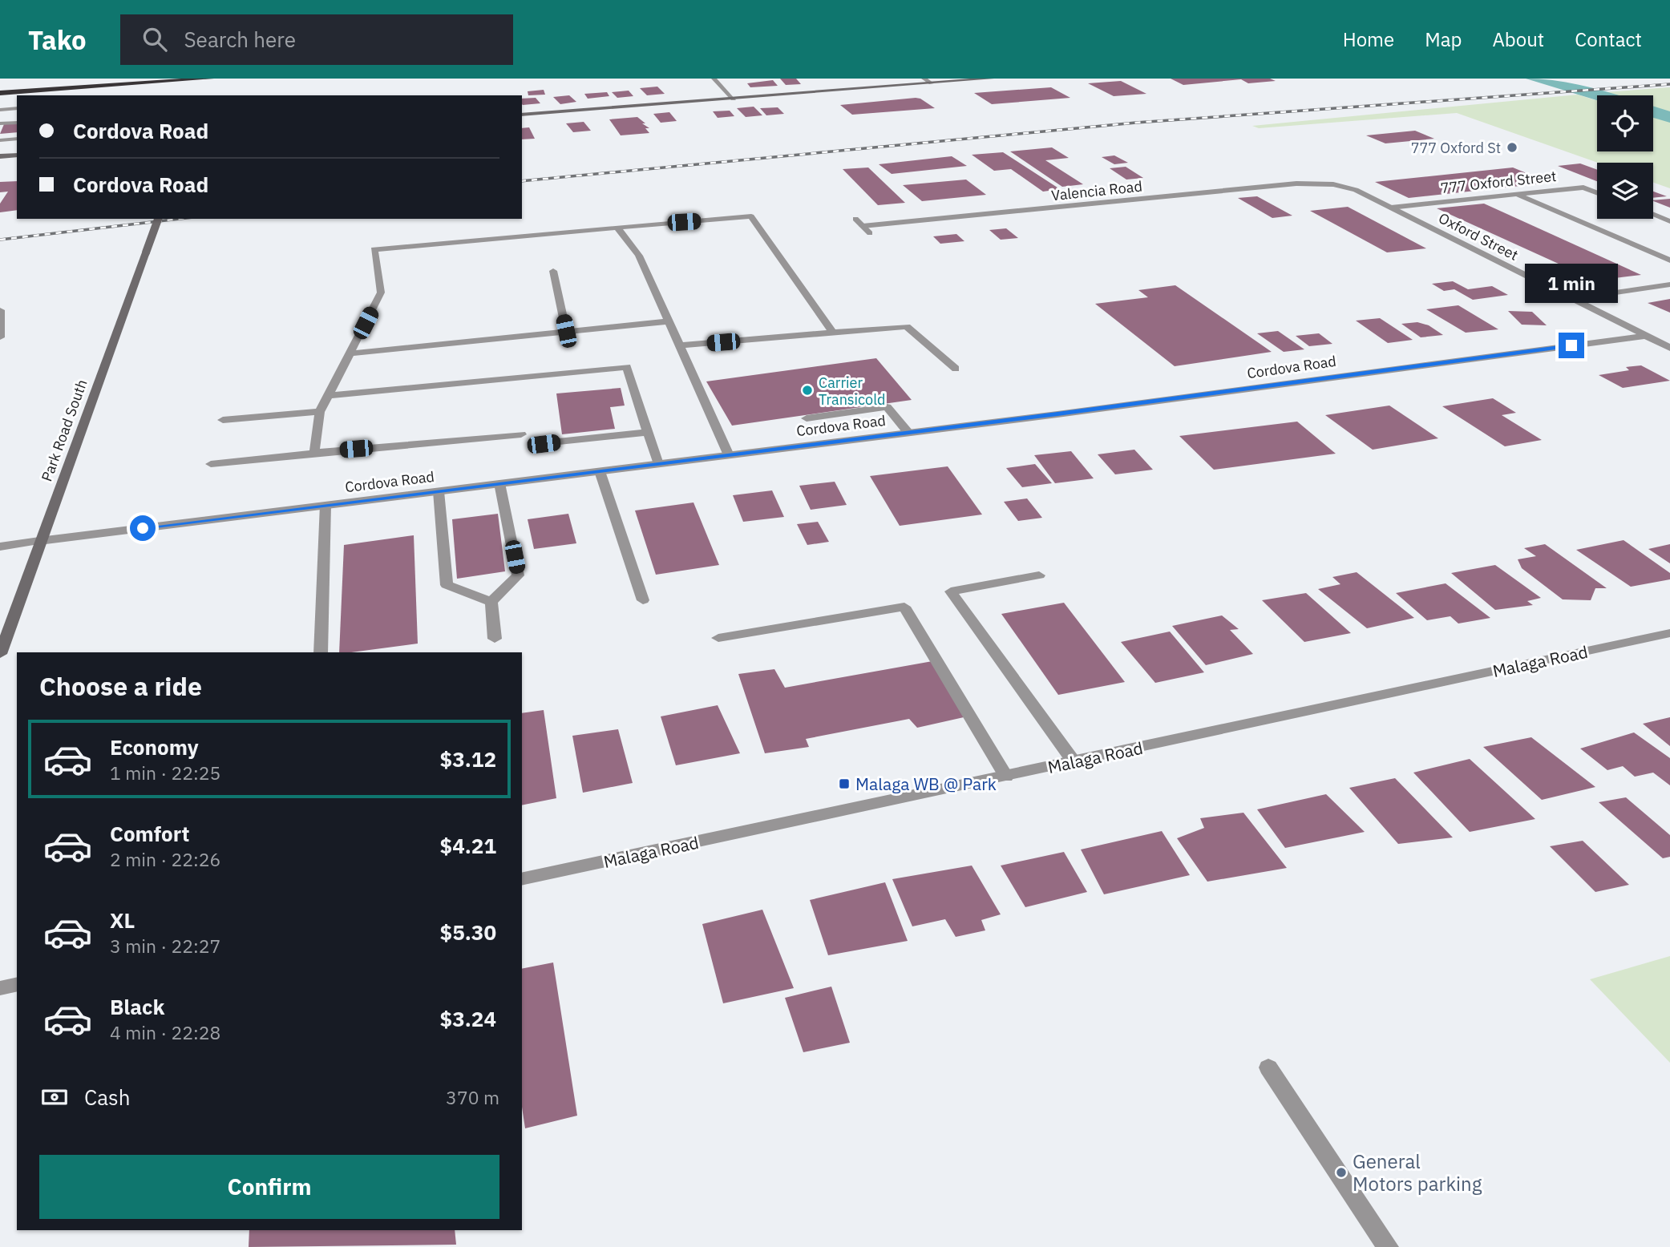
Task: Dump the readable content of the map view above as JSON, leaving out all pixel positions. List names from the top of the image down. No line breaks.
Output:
{"streets":{"main road":["Park Road South"],"street":["777 Oxford Street","Valencia Road","Oxford Street","Cordova Road","Malaga Road"]},"crossings":[["777 Oxford Street","Oxford Street"],["Valencia Road","Oxford Street"],["Oxford Street","Cordova Road"],["Cordova Road","Park Road South"]],"places":{"other":["777 Oxford St","Carrier Transicold","General Motors parking"],"transit":["Malaga WB @ Park"]},"page":{"header":"Tako","search":"Search here","nav":["Home","Map","About","Contact"],"banner":["Cordova Road","Cordova Road"],"bubble":"1 min","heading":"Choose a ride","list":[{"name":"Economy","note":"1 min · 22:25","value":"$3.12"},{"name":"Comfort","note":"2 min · 22:26","value":"$4.21"},{"name":"XL","note":"3 min · 22:27","value":"$5.30"},{"name":"Black","note":"4 min · 22:28","value":"$3.24"}],"pay":["Cash","370 m"],"buttons":"Confirm"}}
